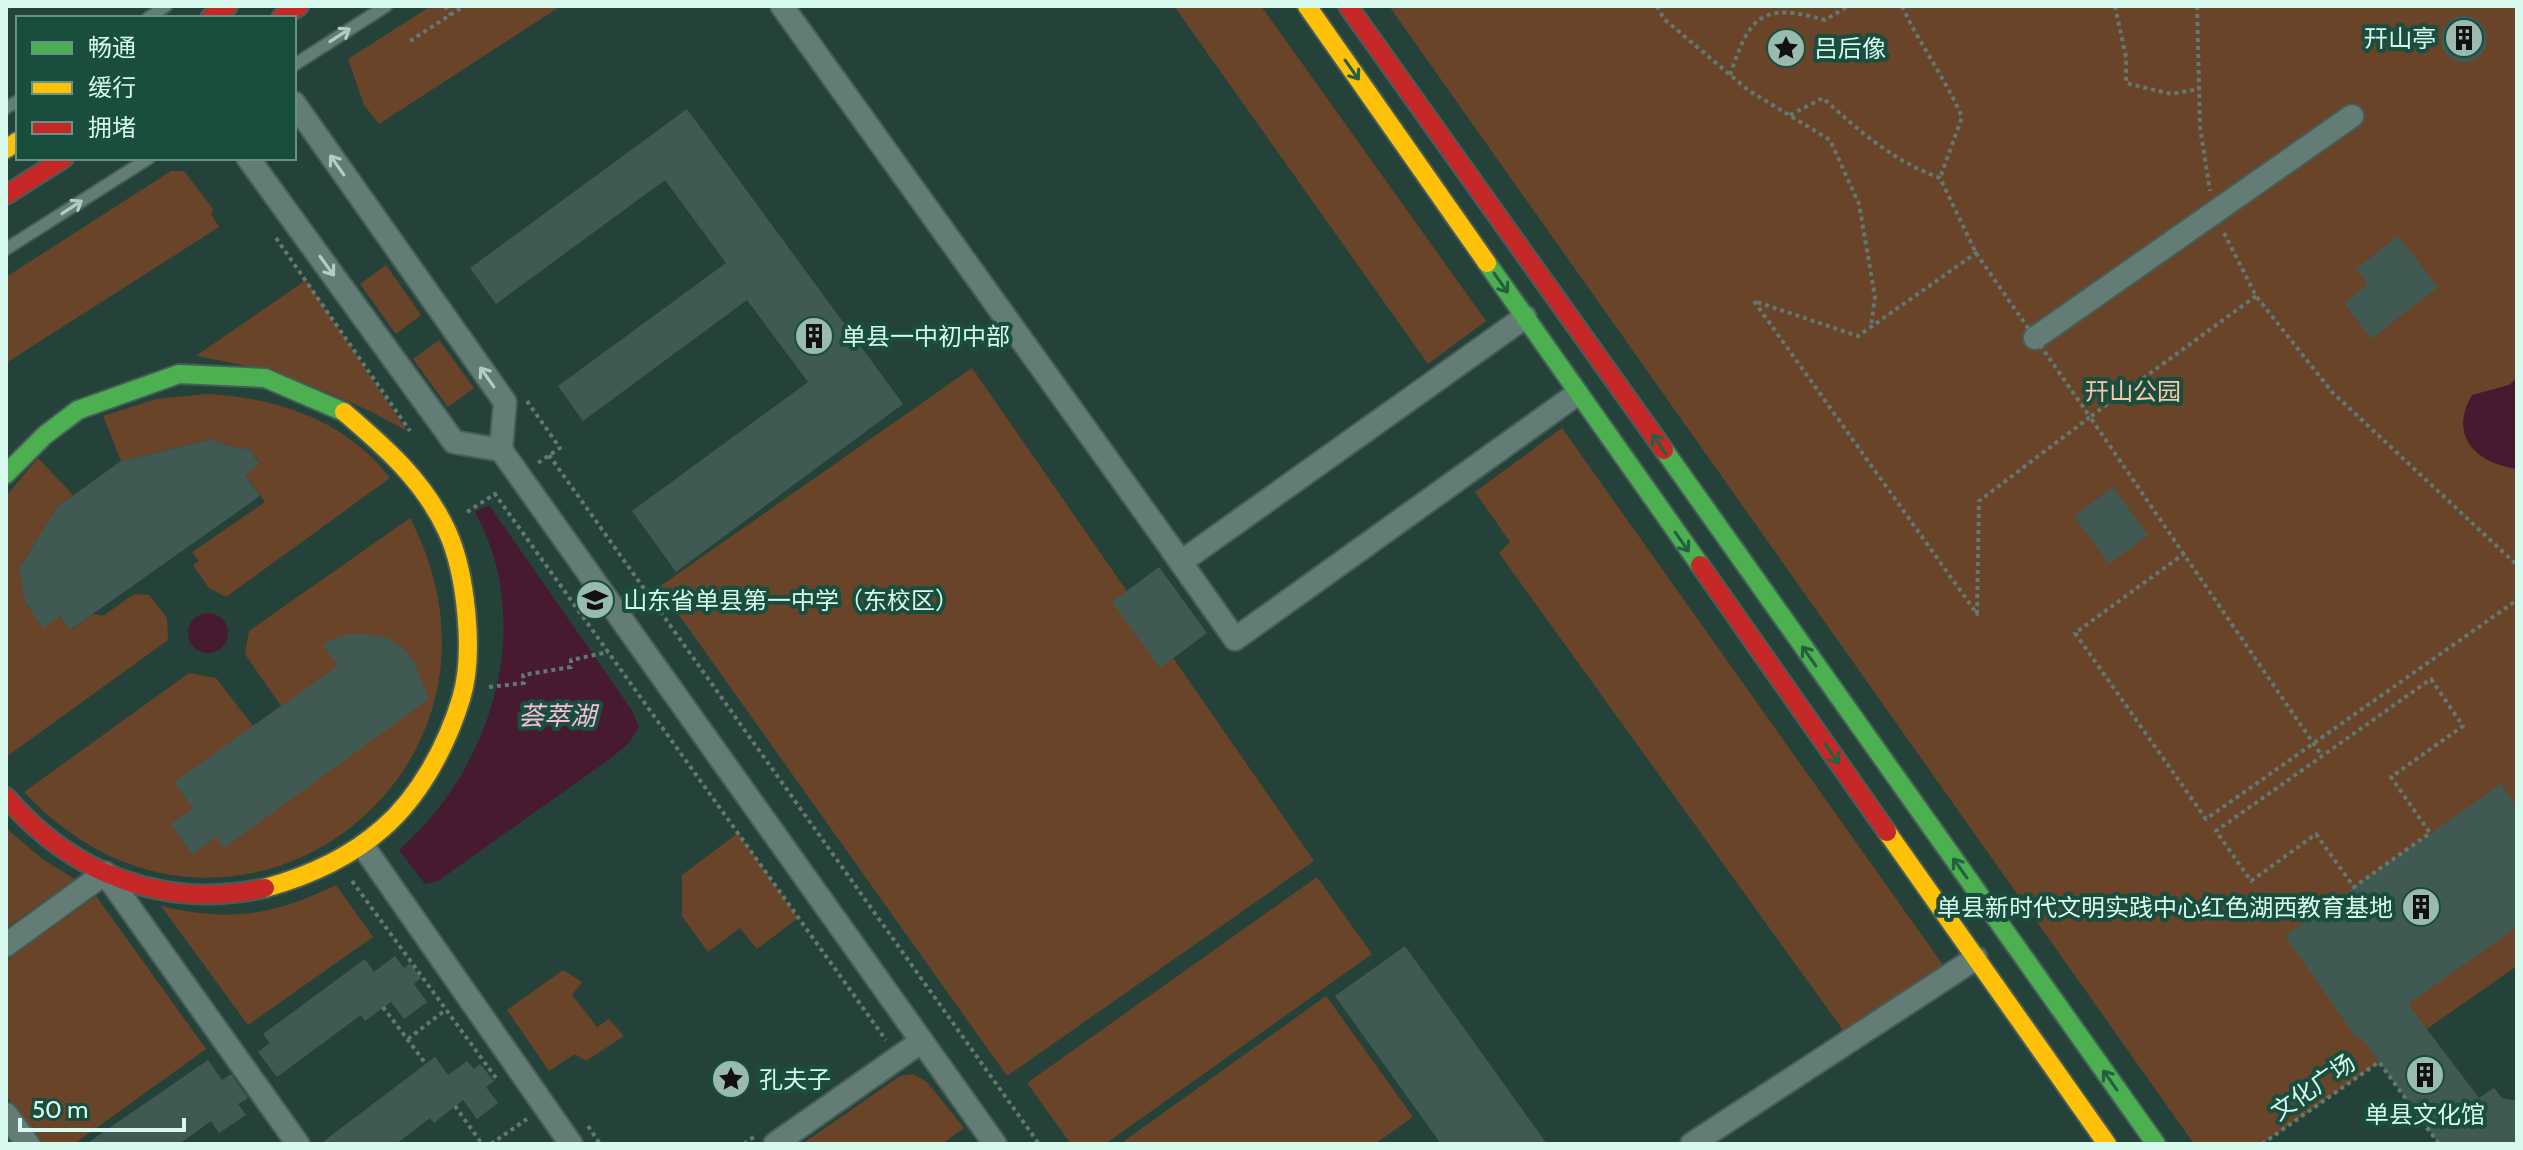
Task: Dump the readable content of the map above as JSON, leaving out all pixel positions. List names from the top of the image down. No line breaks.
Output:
{"streets":{"path":["文化广场"]},"water":["荟萃湖"],"parks":["幵山公园"],"places":{"building":["幵山亭","单县一中初中部","单县新时代文明实践中心红色湖西教育基地","单县文化馆"],"place":["吕后像","孔夫子"],"school or university":["山东省单县第一中学（东校区）"]},"legend":["畅通","缓行","拥堵"],"scale_bar":"50 m"}
